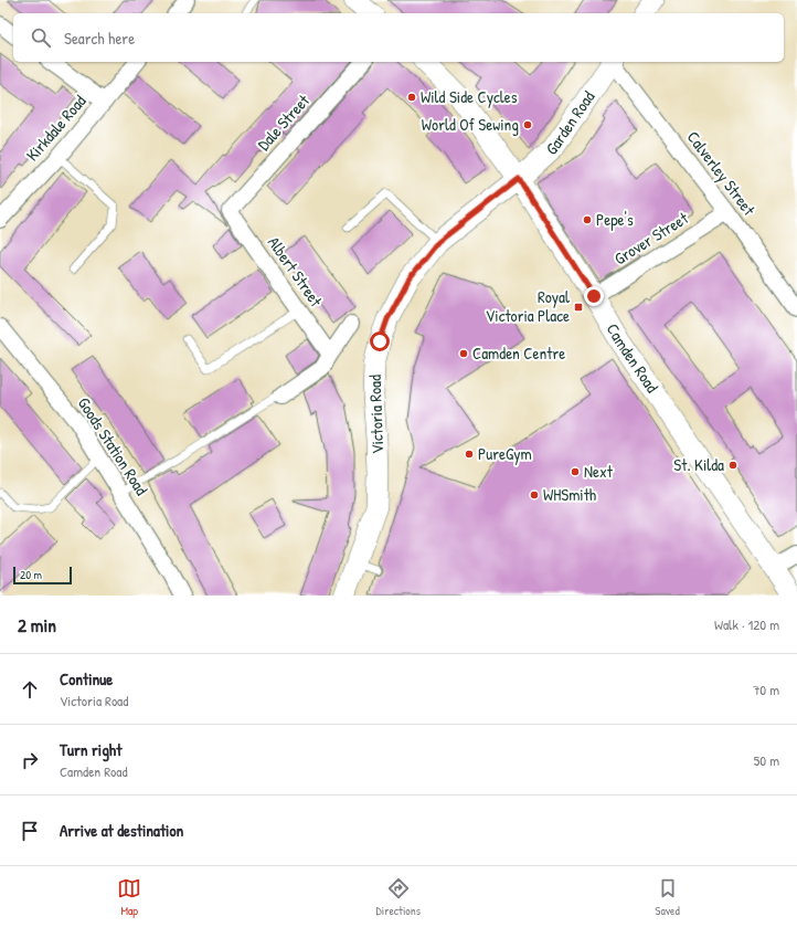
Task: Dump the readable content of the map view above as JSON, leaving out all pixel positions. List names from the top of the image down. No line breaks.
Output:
{"streets":{"street":["Garden Road","Dale Street","Kirkdale Road","Calverley Street","Grover Street","Albert Street","Camden Road","Victoria Road","Goods Station Road"]},"crossings":[["Garden Road","Camden Road"],["Garden Road","Victoria Road"],["Dale Street","Albert Street"],["Calverley Street","Grover Street"],["Grover Street","Camden Road"],["Camden Road","Victoria Road"]],"places":{"other":["Wild Side Cycles","World Of Sewing","Pepe's","Camden Centre","PureGym","St. Kilda","Next","WHSmith"],"transit":["Royal Victoria Place"]},"scale_bar":"20 m","page":{"search":"Search here","scale":"20 m","heading":["2 min","Walk · 120 m"],"list":[["Continue","Victoria Road","70 m"],["Turn right","Camden Road","50 m"],"Arrive at destination"],"nav":["Map","Directions","Saved"]}}
